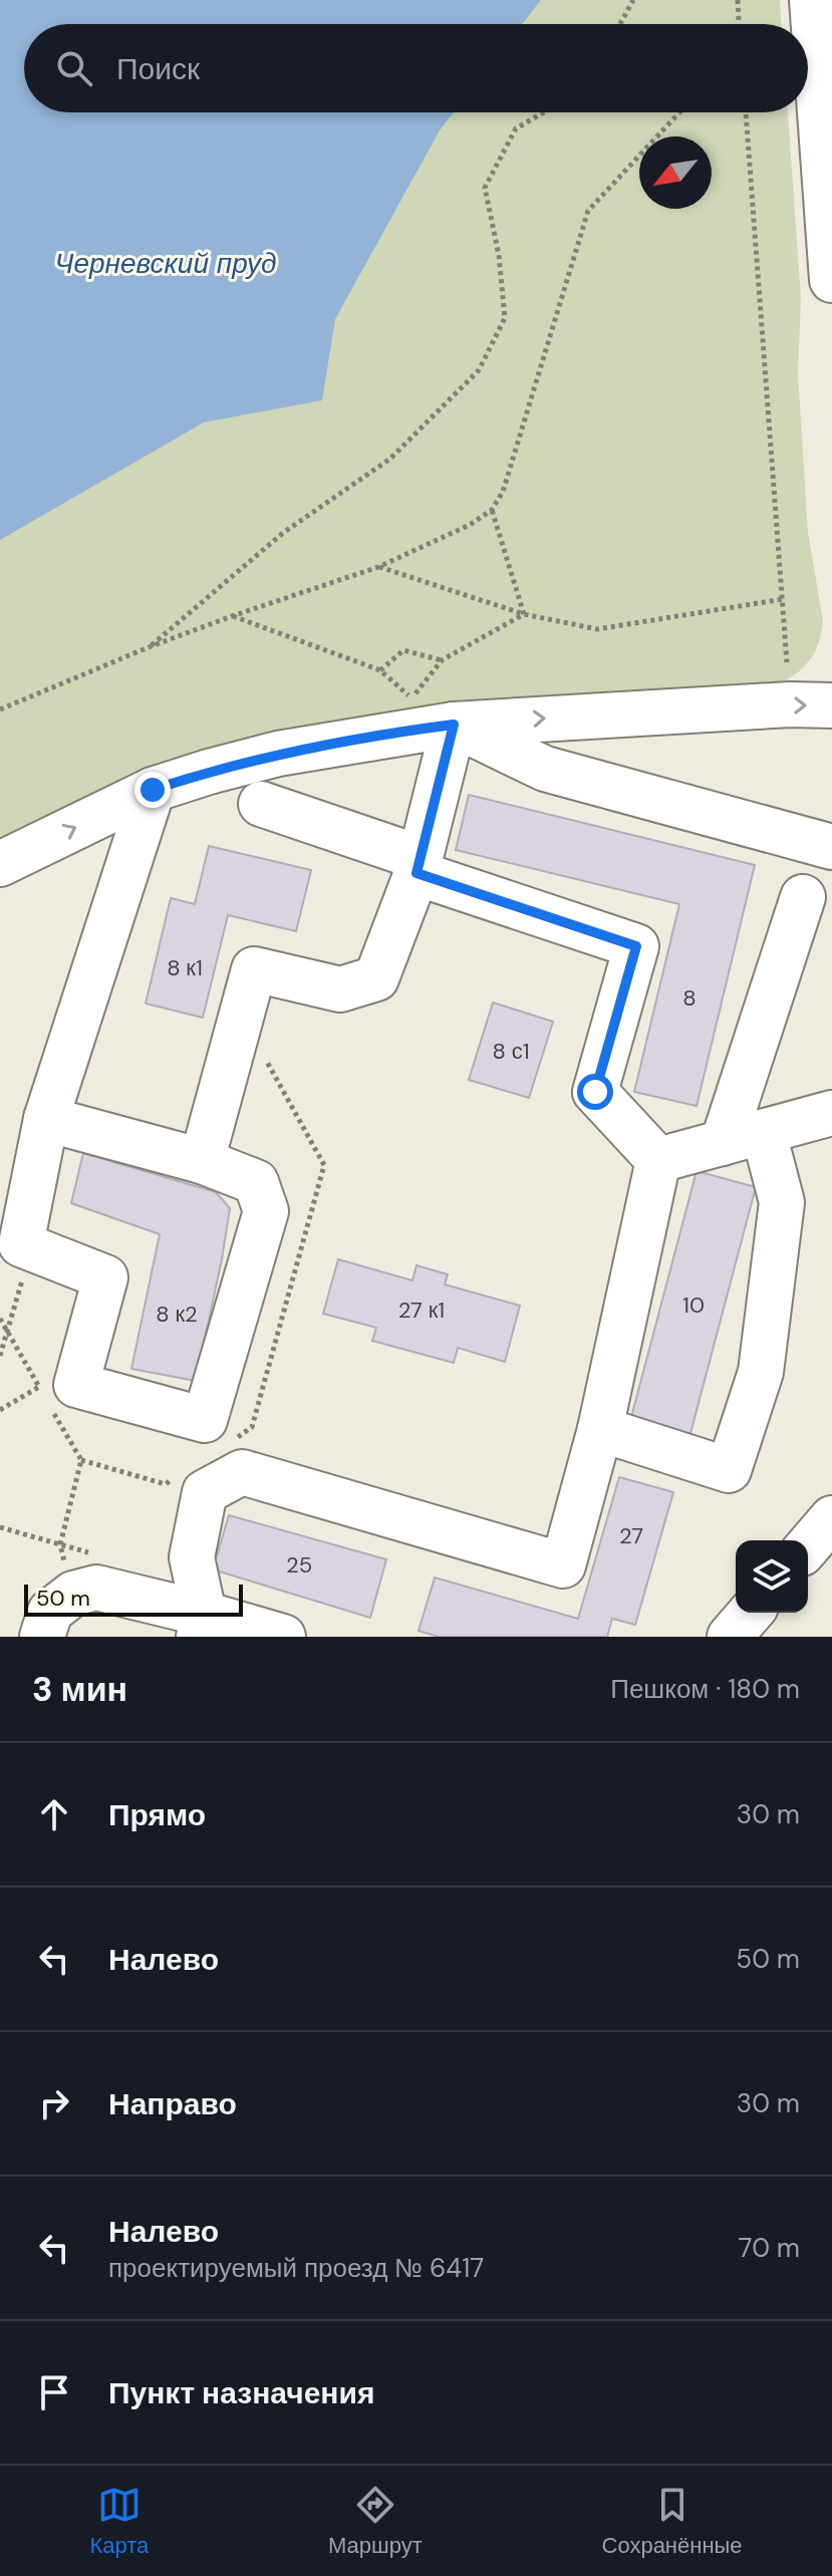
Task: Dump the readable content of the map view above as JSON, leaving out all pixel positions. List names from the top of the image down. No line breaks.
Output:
{"water":["Черневский пруд"],"house_numbers":["8 к1","8","8 с1","10","27 к1","8 к2","27","25"],"scale_bar":"50 m","north":"bottom left","page":{"search":"Поиск","scale":"50 m","heading":["3 мин","Пешком · 180 m"],"list":[["Прямо","30 m"],["Налево","50 m"],["Направо","30 m"],["Налево","проектируемый проезд № 6417","70 m"],"Пункт назначения"],"nav":["Карта","Маршрут","Сохранённые"]}}
